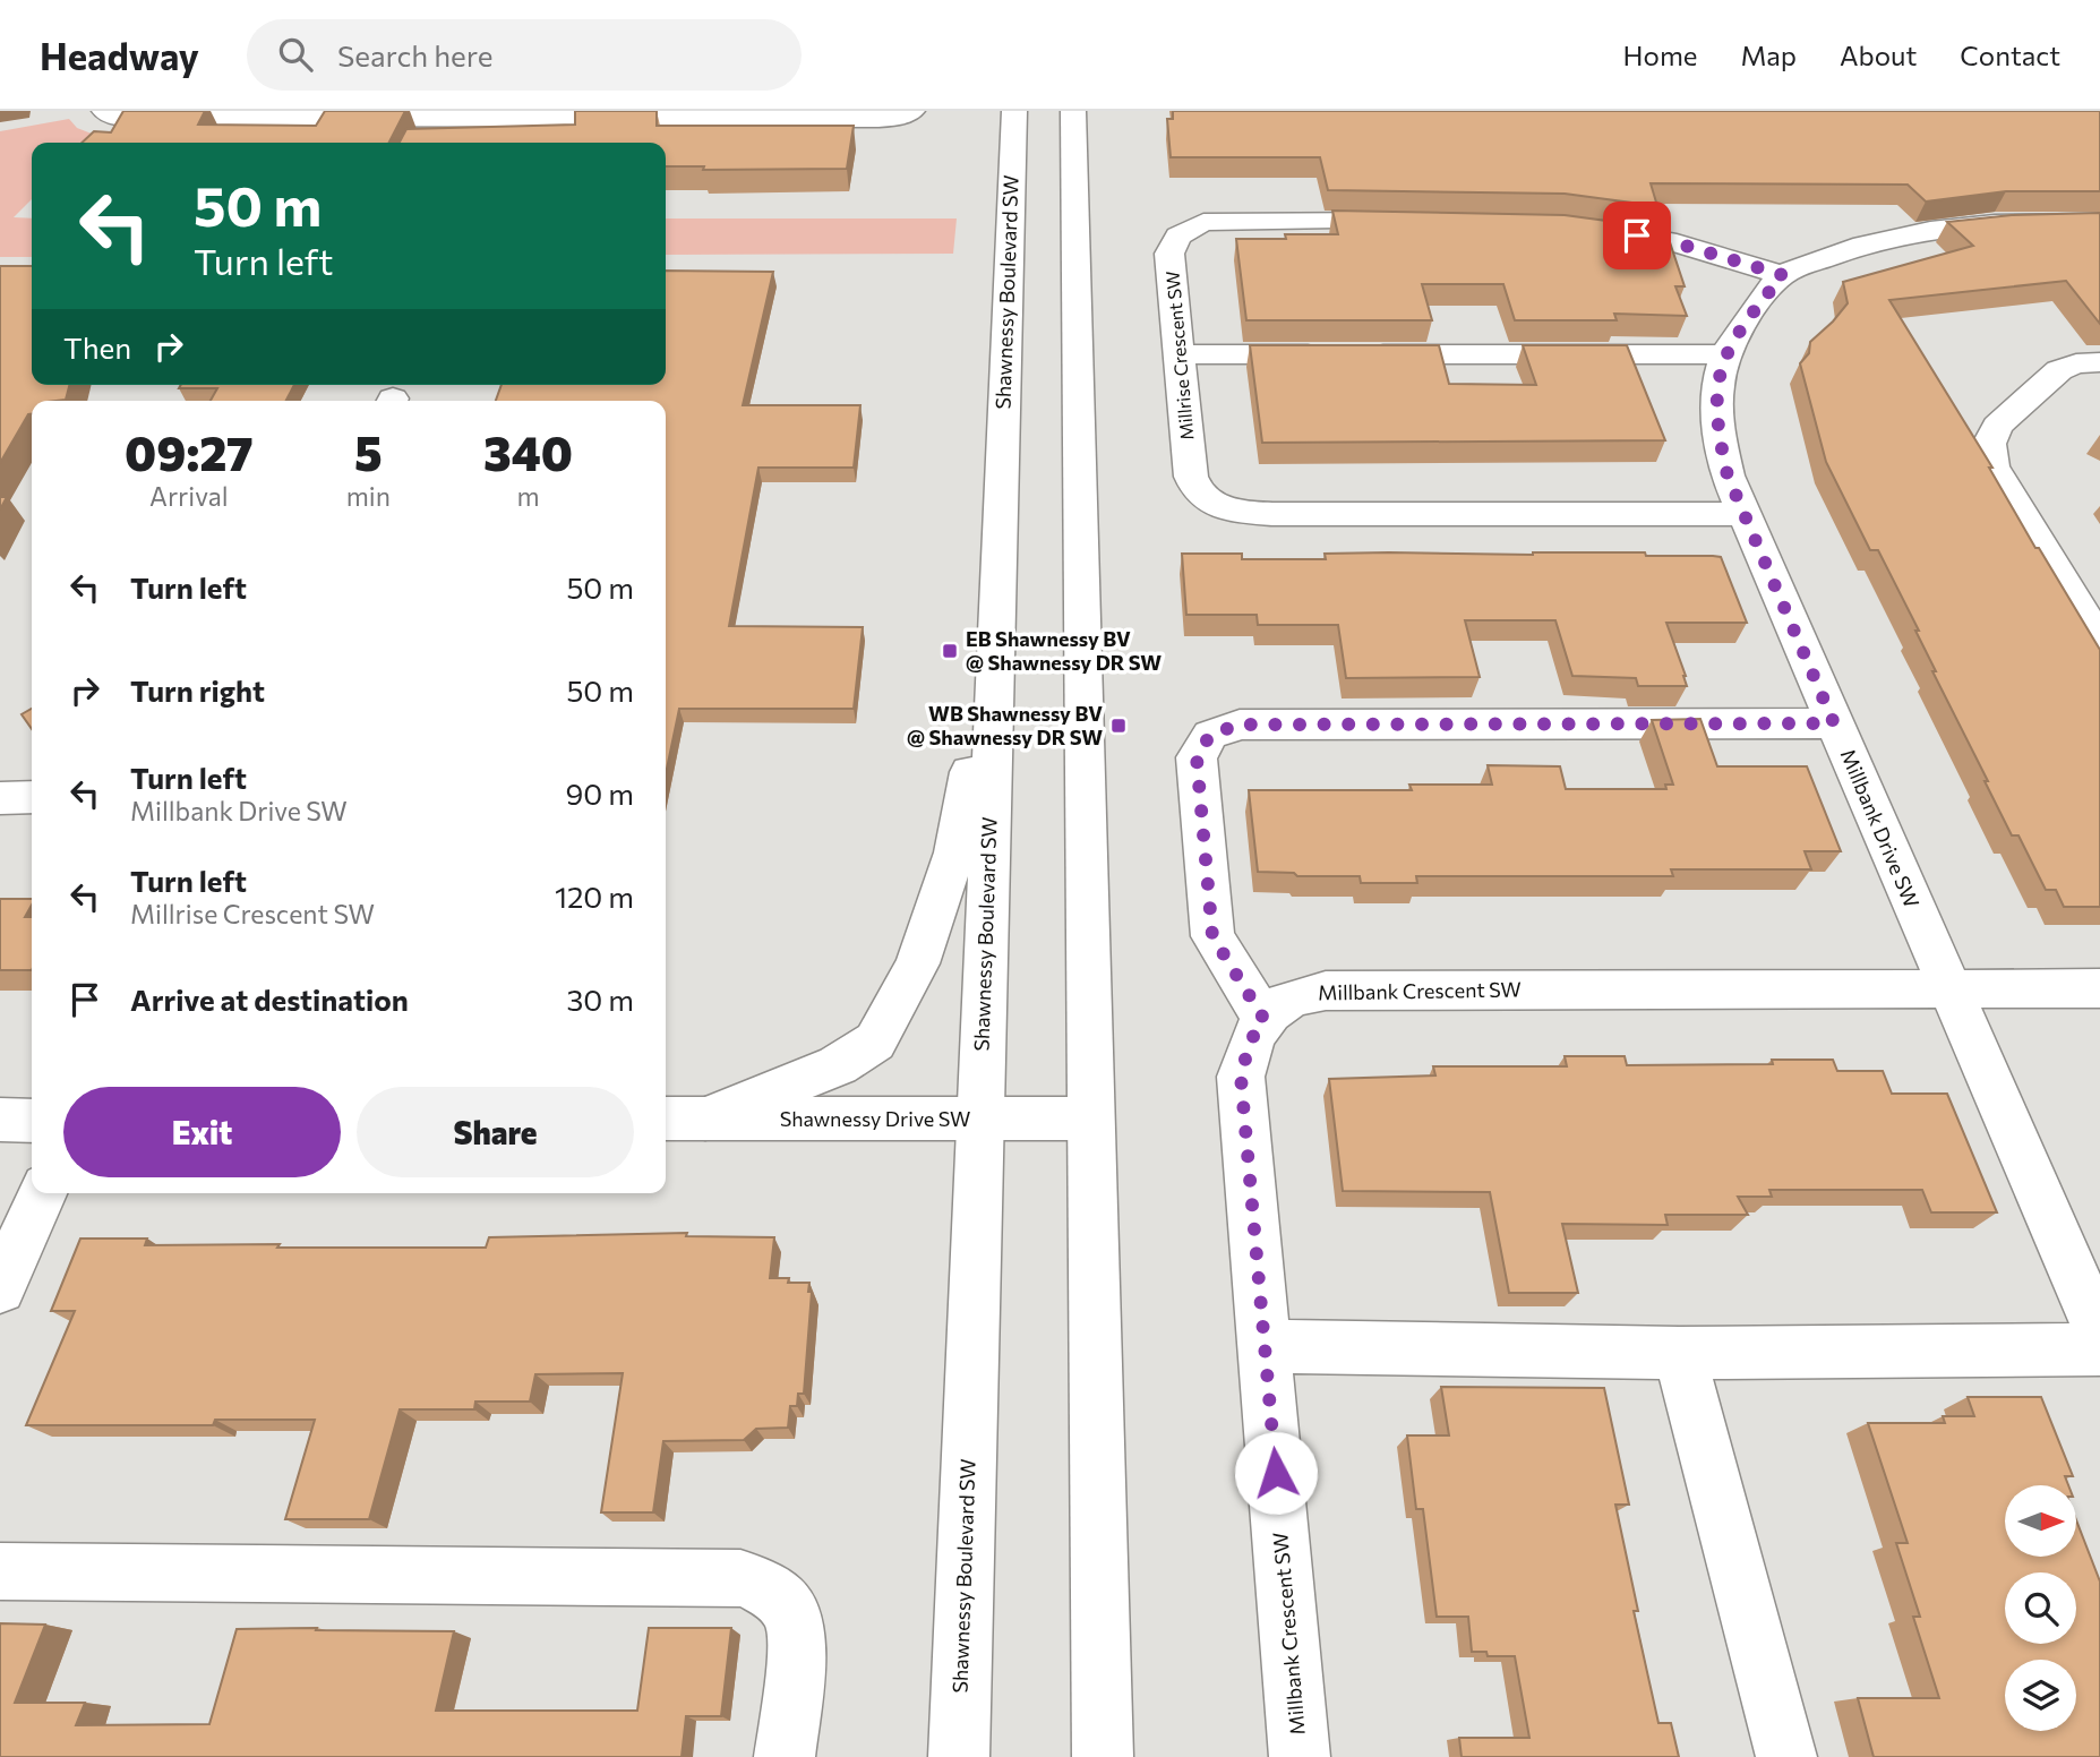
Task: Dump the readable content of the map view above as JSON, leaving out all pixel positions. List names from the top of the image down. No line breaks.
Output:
{"streets":{"street":["Shawnessy Boulevard SW","Millrise Crescent SW","Millbank Drive SW","Millbank Crescent SW","Shawnessy Drive SW"]},"crossings":[["Shawnessy Boulevard SW","Shawnessy Drive SW"],["Millrise Crescent SW","Millbank Drive SW"],["Millbank Drive SW","Millbank Crescent SW"]],"places":{"transit":["EB Shawnessy BV @ Shawnessy DR SW","WB Shawnessy BV @ Shawnessy DR SW"]},"north":"right","page":{"header":"Headway","search":"Search here","nav":["Home","Map","About","Contact"],"turn":["50 m","Turn left"],"then":"Then","eta":["09:27","Arrival","5","min","340","m"],"list":[{"name":"Turn left","value":"50 m"},{"name":"Turn right","value":"50 m"},{"name":"Turn left","note":"Millbank Drive SW","value":"90 m"},{"name":"Turn left","note":"Millrise Crescent SW","value":"120 m"},{"name":"Arrive at destination","value":"30 m"}],"buttons":["Exit","Share"]}}
